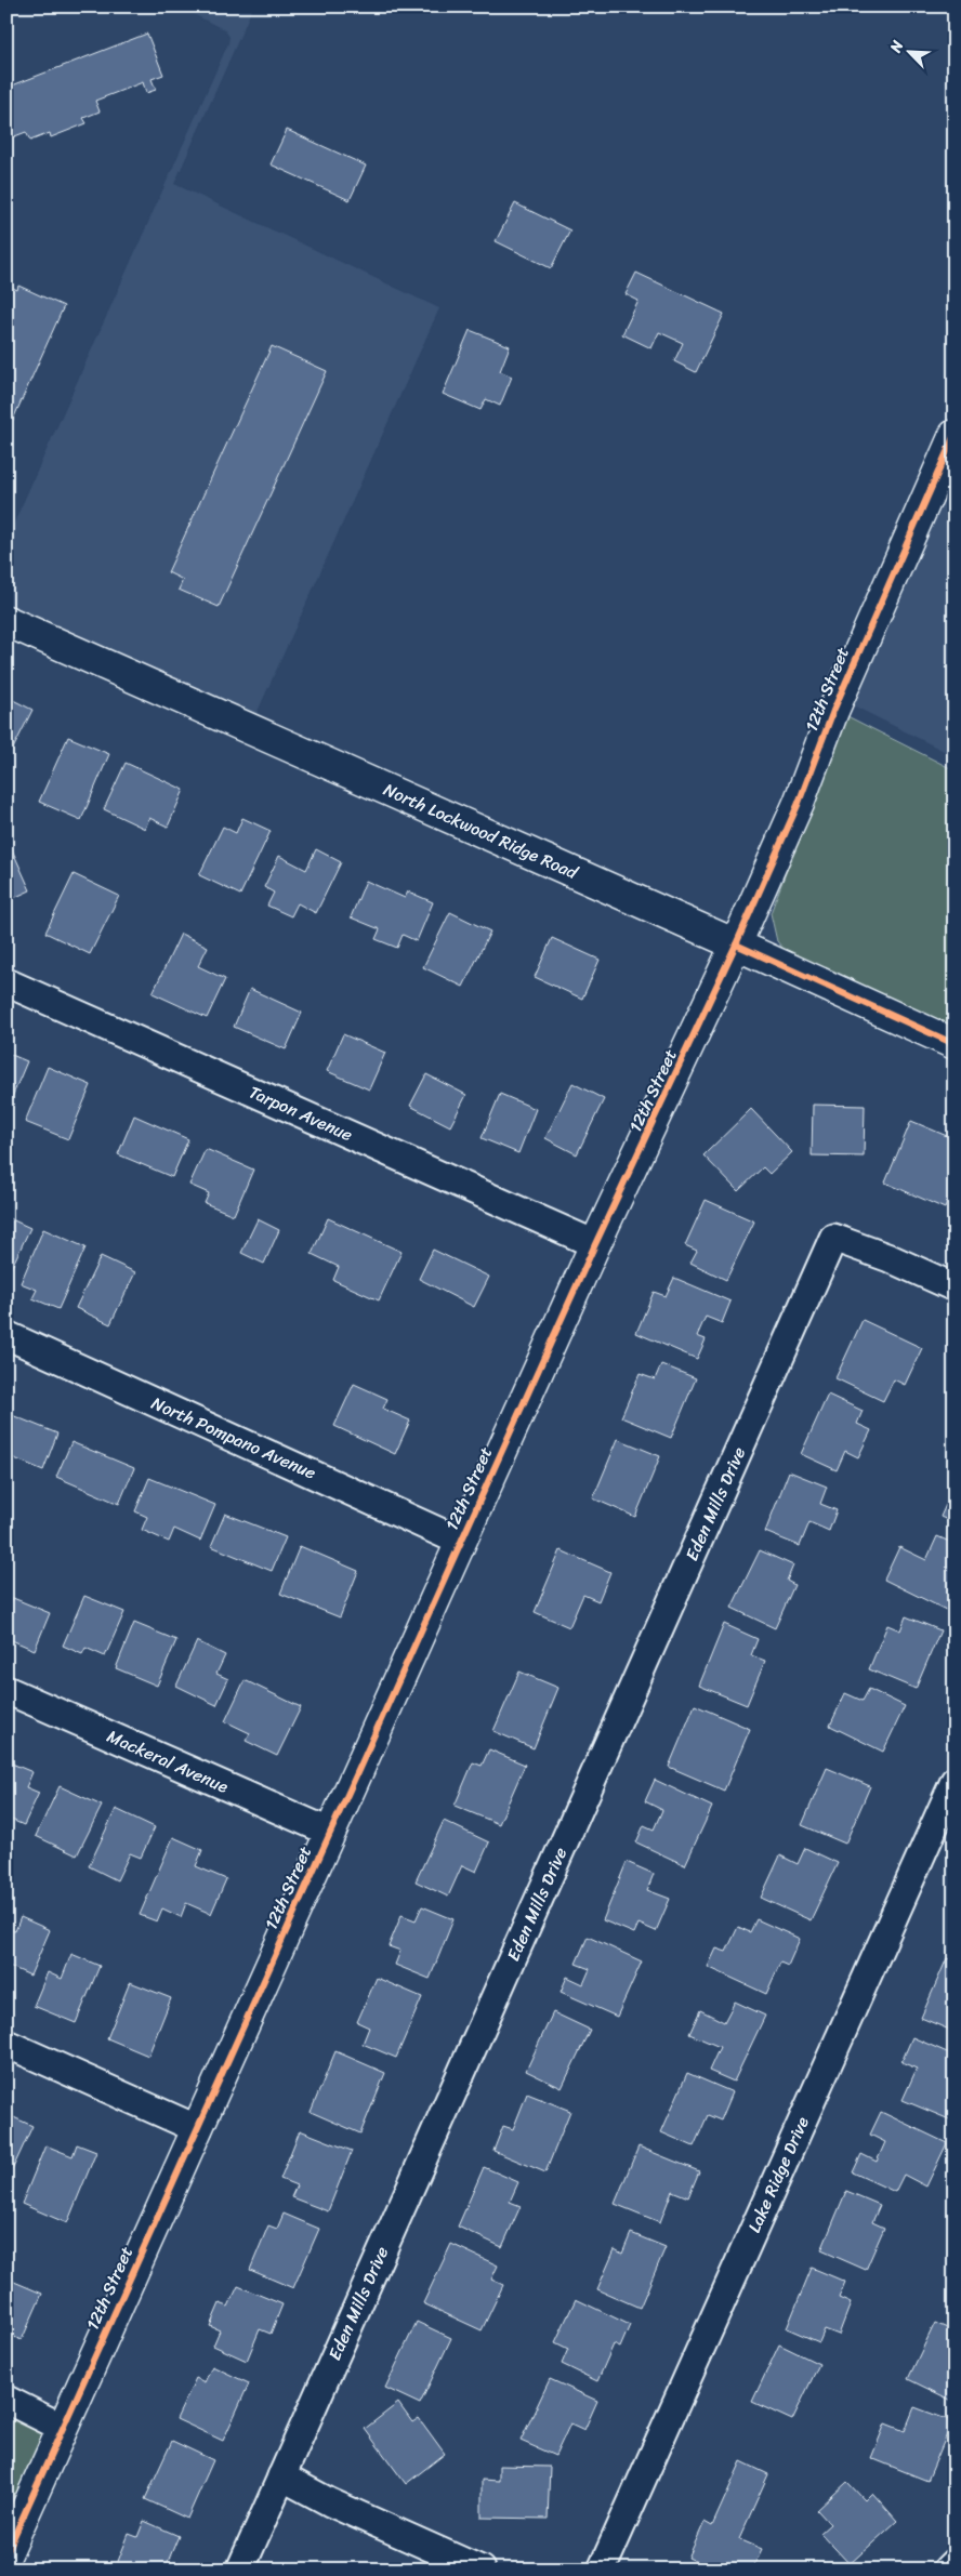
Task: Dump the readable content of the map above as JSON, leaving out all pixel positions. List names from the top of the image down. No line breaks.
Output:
{"streets":{"street":["12th Street","North Lockwood Ridge Road","Tarpon Avenue","North Pompano Avenue","Eden Mills Drive","Mackeral Avenue","Lake Ridge Drive"]},"crossings":[["12th Street","North Lockwood Ridge Road"],["12th Street","Tarpon Avenue"],["12th Street","North Pompano Avenue"],["12th Street","Mackeral Avenue"]],"north":"top left"}
